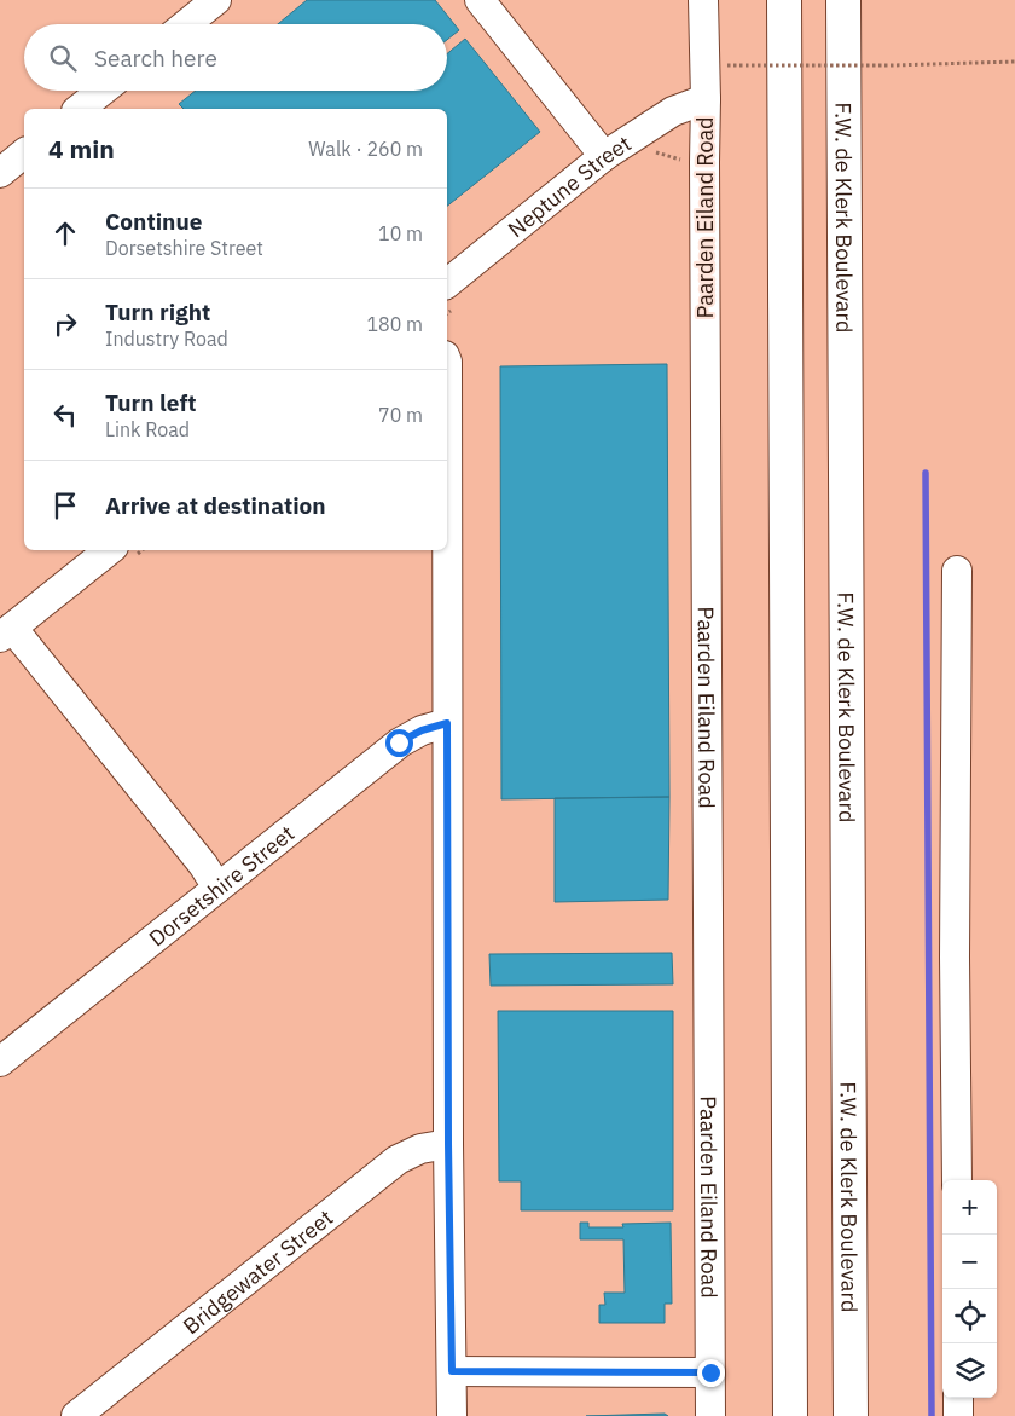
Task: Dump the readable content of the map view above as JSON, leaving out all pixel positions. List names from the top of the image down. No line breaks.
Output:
{"streets":{"highway":["F.W. de Klerk Boulevard"],"street":["Neptune Street","Paarden Eiland Road","Dorsetshire Street","Bridgewater Street"]},"crossings":[["Neptune Street","Paarden Eiland Road"]],"page":{"search":"Search here","heading":["4 min","Walk · 260 m"],"list":[["Continue","Dorsetshire Street","10 m"],["Turn right","Industry Road","180 m"],["Turn left","Link Road","70 m"],"Arrive at destination"],"map_buttons":["+","−"]}}
